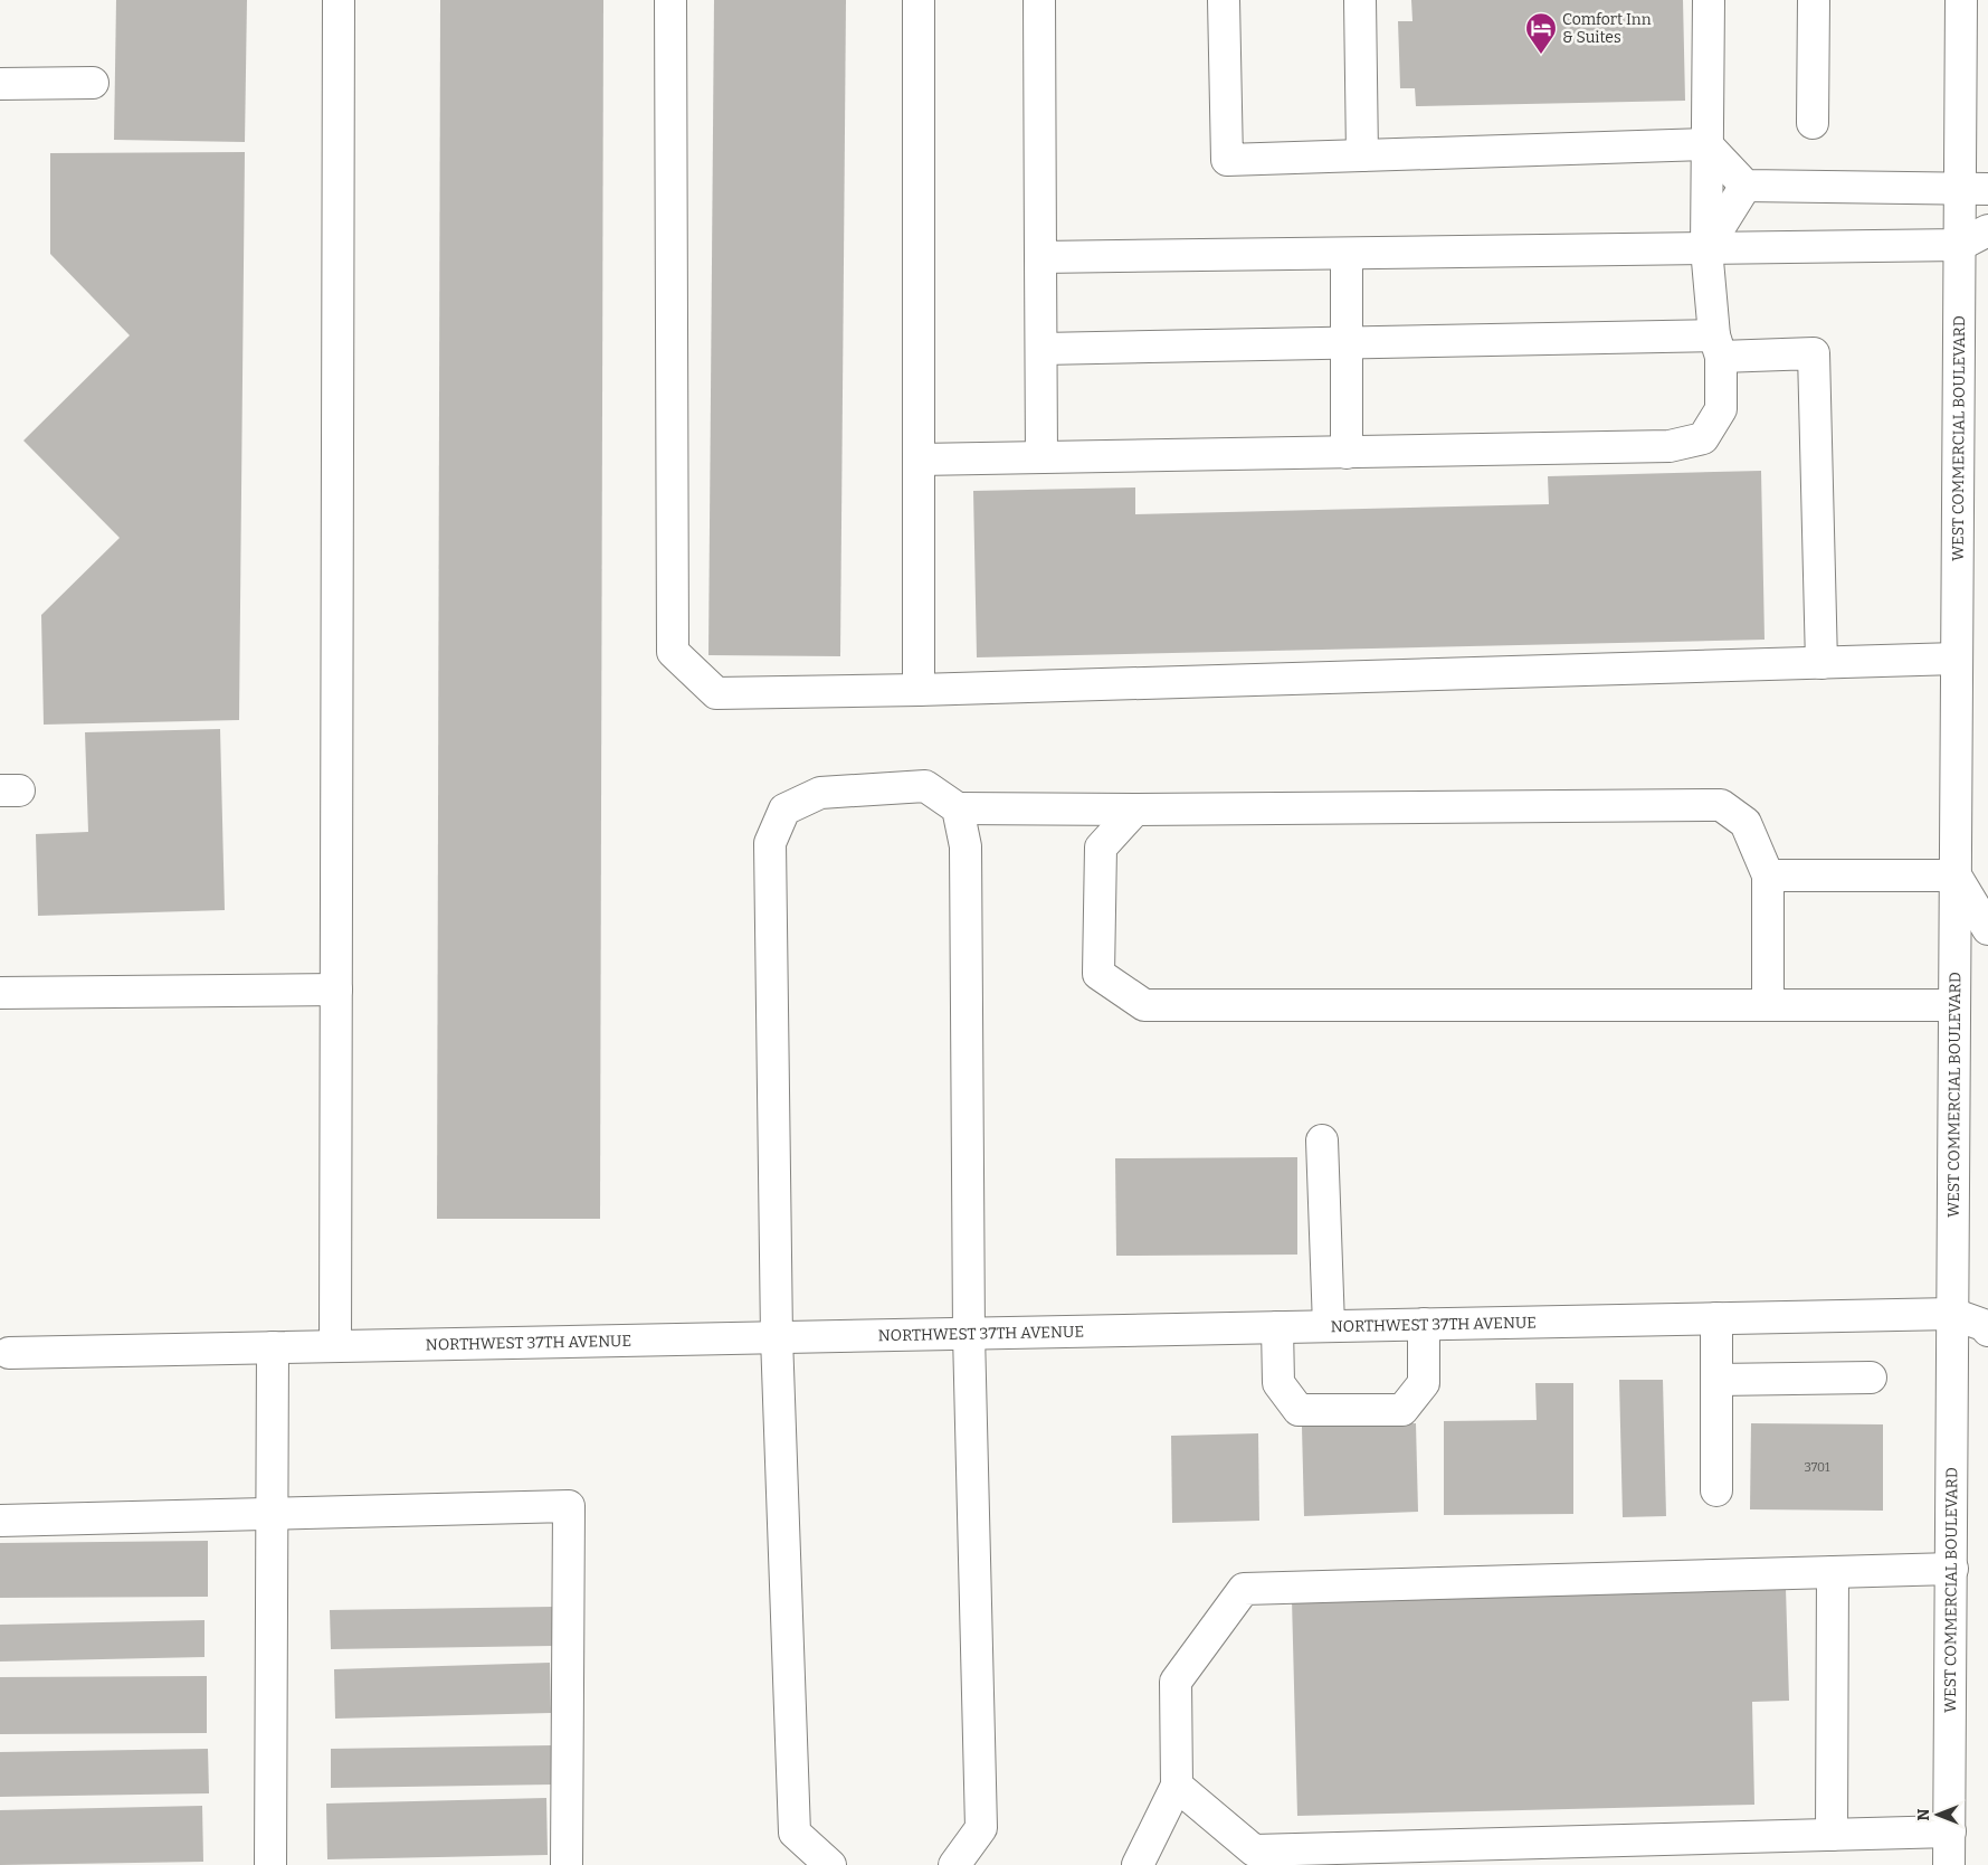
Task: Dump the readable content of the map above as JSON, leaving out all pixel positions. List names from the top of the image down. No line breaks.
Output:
{"streets":{"main road":["WEST COMMERCIAL BOULEVARD","NORTHWEST 37TH AVENUE"]},"crossings":[["WEST COMMERCIAL BOULEVARD","NORTHWEST 37TH AVENUE"]],"places":{"hotel":["Comfort Inn & Suites"]},"house_numbers":["3701"],"north":"left"}
